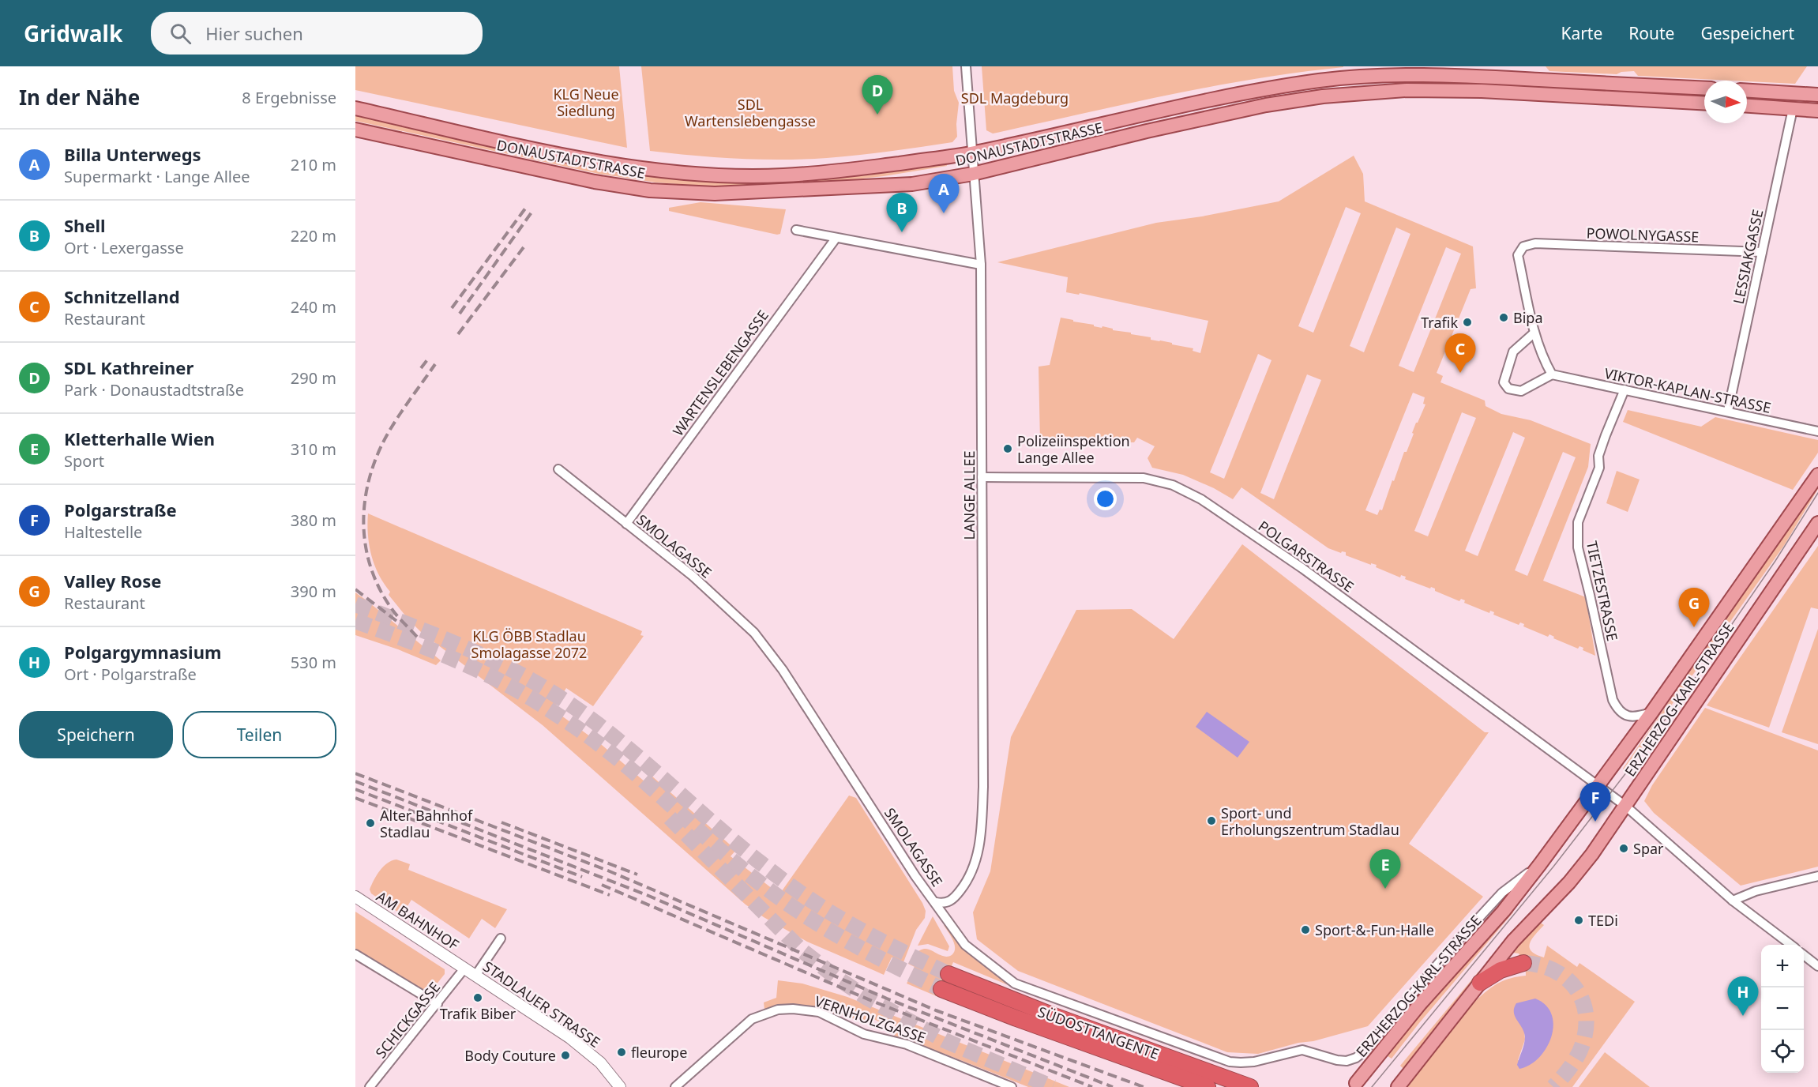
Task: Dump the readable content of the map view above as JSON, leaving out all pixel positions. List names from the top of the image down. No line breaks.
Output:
{"streets":{"highway":["SÜDOSTTANGENTE"],"main road":["DONAUSTADTSTRASSE","ERZHERZOG-KARL-STRASSE"],"street":["POWOLNYGASSE","LESSIAKGASSE","WARTENSLEBENGASSE","VIKTOR-KAPLAN-STRASSE","LANGE ALLEE","SMOLAGASSE","POLGARSTRASSE","TIETZESTRASSE","AM BAHNHOF","STADLAUER STRASSE","VERNHOLZGASSE","SCHICKGASSE"]},"crossings":[["DONAUSTADTSTRASSE","LANGE ALLEE"],["POWOLNYGASSE","LESSIAKGASSE"],["LESSIAKGASSE","VIKTOR-KAPLAN-STRASSE"],["WARTENSLEBENGASSE","SMOLAGASSE"],["VIKTOR-KAPLAN-STRASSE","TIETZESTRASSE"],["LANGE ALLEE","SMOLAGASSE"],["LANGE ALLEE","POLGARSTRASSE"],["SMOLAGASSE","ERZHERZOG-KARL-STRASSE"],["POLGARSTRASSE","ERZHERZOG-KARL-STRASSE"],["TIETZESTRASSE","ERZHERZOG-KARL-STRASSE"],["AM BAHNHOF","STADLAUER STRASSE"],["AM BAHNHOF","SCHICKGASSE"],["STADLAUER STRASSE","SCHICKGASSE"]],"parks":["KLG Neue Siedlung","SDL Magdeburg","SDL Wartenslebengasse","KLG ÖBB Stadlau Smolagasse 2072"],"places":["Bipa","Trafik","Polizeiinspektion Lange Allee","Sport- und Erholungszentrum Stadlau","Alter Bahnhof Stadlau","Spar","TEDi","Sport-&-Fun-Halle","Trafik Biber","fleurope","Body Couture"],"north":"right","page":{"header":"Gridwalk","search":"Hier suchen","nav":["Karte","Route","Gespeichert"],"heading":["In der Nähe","8 Ergebnisse"],"pins":["D","A","B","C","G","F","E","H"],"list":[{"mark":"A","name":"Billa Unterwegs","note":"Supermarkt · Lange Allee","value":"210 m"},{"mark":"B","name":"Shell","note":"Ort · Lexergasse","value":"220 m"},{"mark":"C","name":"Schnitzelland","note":"Restaurant","value":"240 m"},{"mark":"D","name":"SDL Kathreiner","note":"Park · Donaustadtstraße","value":"290 m"},{"mark":"E","name":"Kletterhalle Wien","note":"Sport","value":"310 m"},{"mark":"F","name":"Polgarstraße","note":"Haltestelle","value":"380 m"},{"mark":"G","name":"Valley Rose","note":"Restaurant","value":"390 m"},{"mark":"H","name":"Polgargymnasium","note":"Ort · Polgarstraße","value":"530 m"}],"buttons":["Speichern","Teilen"],"map_buttons":["+","−"]}}
